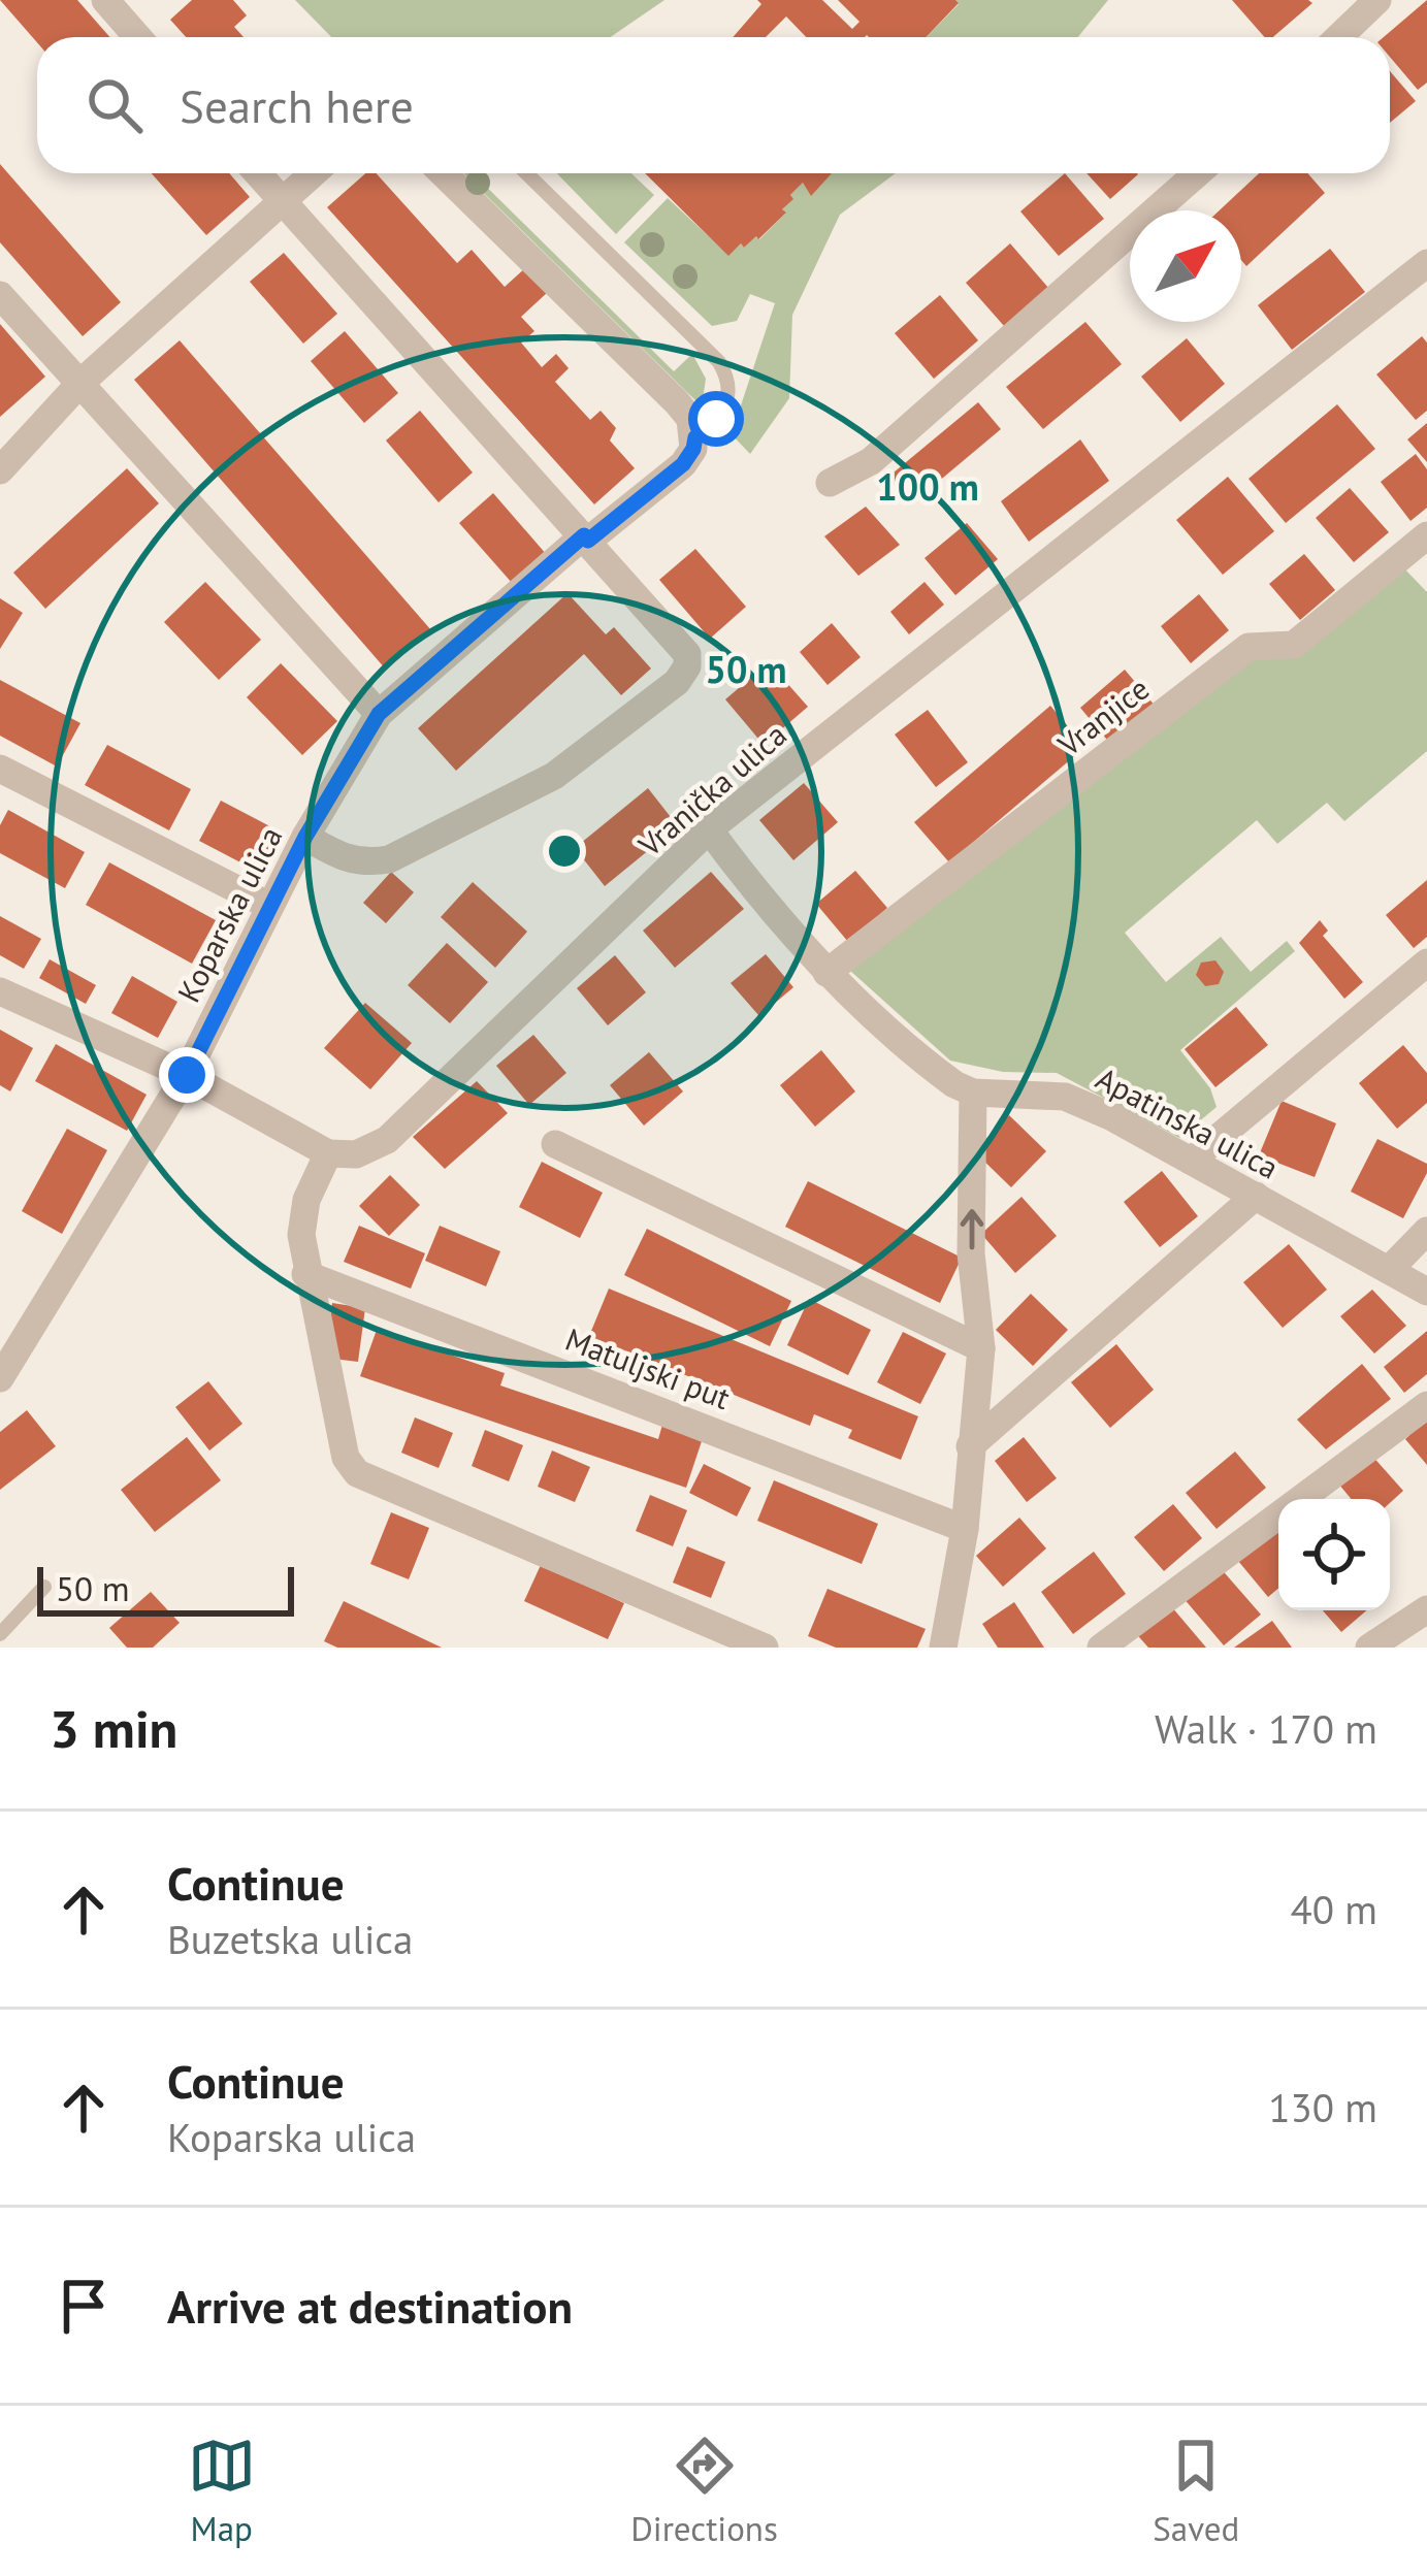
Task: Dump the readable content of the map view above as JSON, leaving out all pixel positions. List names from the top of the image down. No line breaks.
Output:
{"streets":{"street":["Vranjice","Vranička ulica","Koparska ulica","Apatinska ulica","Matuljski put"]},"scale_bar":"50 m","north":"top right","page":{"search":"Search here","scale":"50 m","heading":["3 min","Walk · 170 m"],"list":[["Continue","Buzetska ulica","40 m"],["Continue","Koparska ulica","130 m"],"Arrive at destination"],"nav":["Map","Directions","Saved"]},"rings":["100 m","50 m"]}
